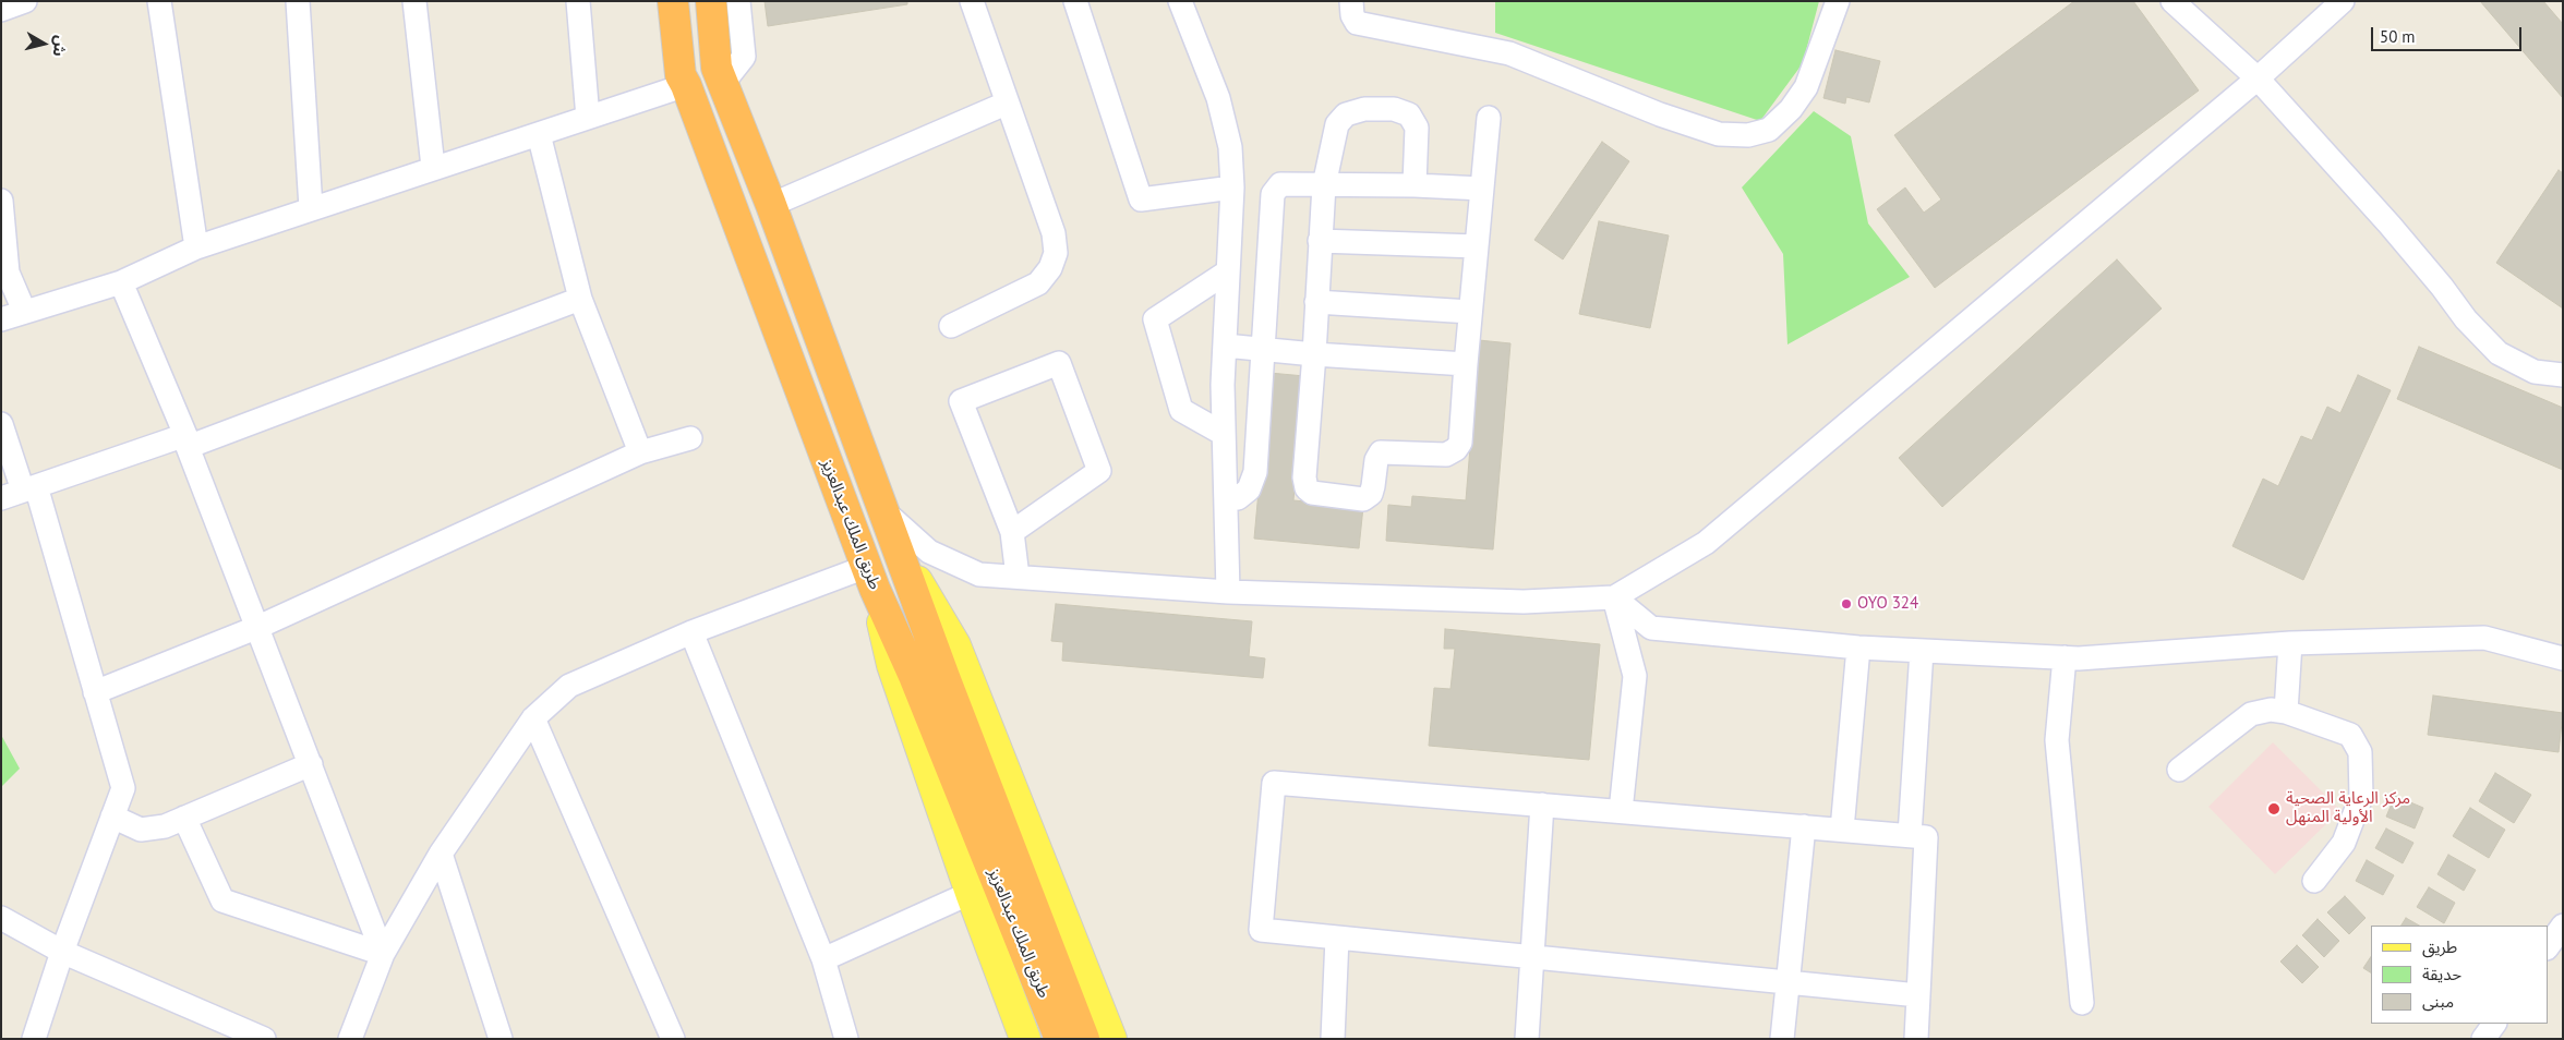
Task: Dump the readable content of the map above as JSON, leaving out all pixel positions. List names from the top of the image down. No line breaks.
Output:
{"streets":{"highway":["طريق الملك عبدالعزيز"]},"places":["OYO 324","مركز الرعاية الصحية الأولية المنهل"],"legend":["طريق","حديقة","مبنى"],"scale_bar":"50 m","north":"right"}
